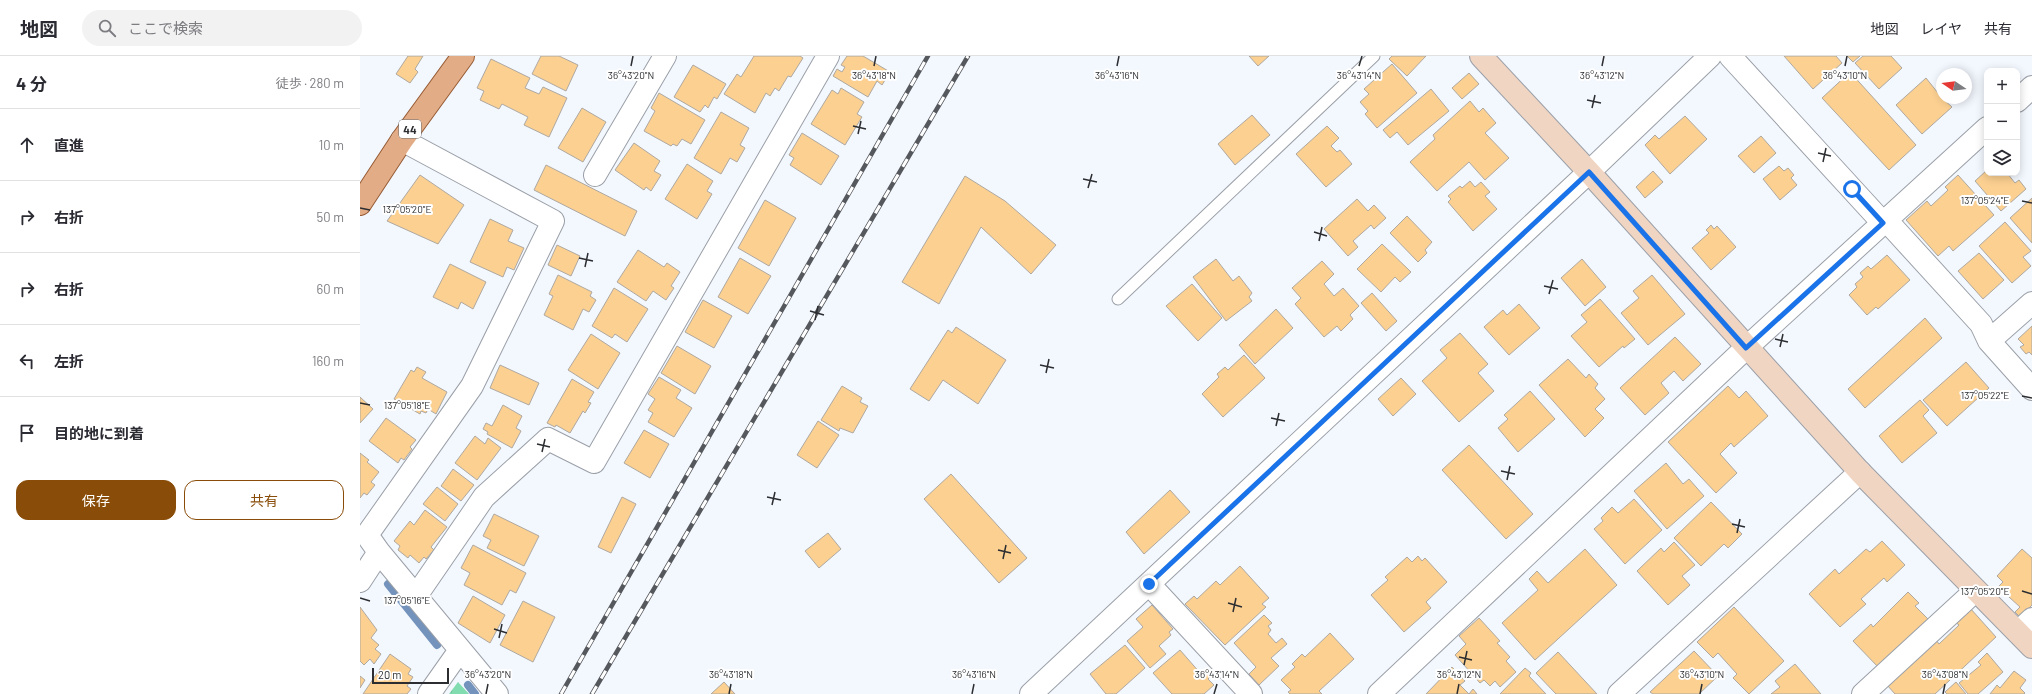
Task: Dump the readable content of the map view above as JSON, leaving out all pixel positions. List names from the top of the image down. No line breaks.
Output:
{"streets":{"main road":["44"]},"scale_bar":"20 m","north":"left","page":{"header":"地図","search":"ここで検索","nav":["地図","レイヤ","共有"],"heading":["4 分","徒歩 · 280 m"],"map_buttons":["+","−"],"list":[["直進","10 m"],["右折","50 m"],["右折","60 m"],["左折","160 m"],"目的地に到着"],"buttons":["保存","共有"],"scale":"20 m"},"coordinates":["36°43'20\"N","36°43'18\"N","36°43'16\"N","36°43'14\"N","36°43'12\"N","36°43'10\"N","137°05'24\"E","137°05'20\"E","137°05'22\"E","137°05'18\"E","137°05'16\"E","36°43'08\"N"]}
